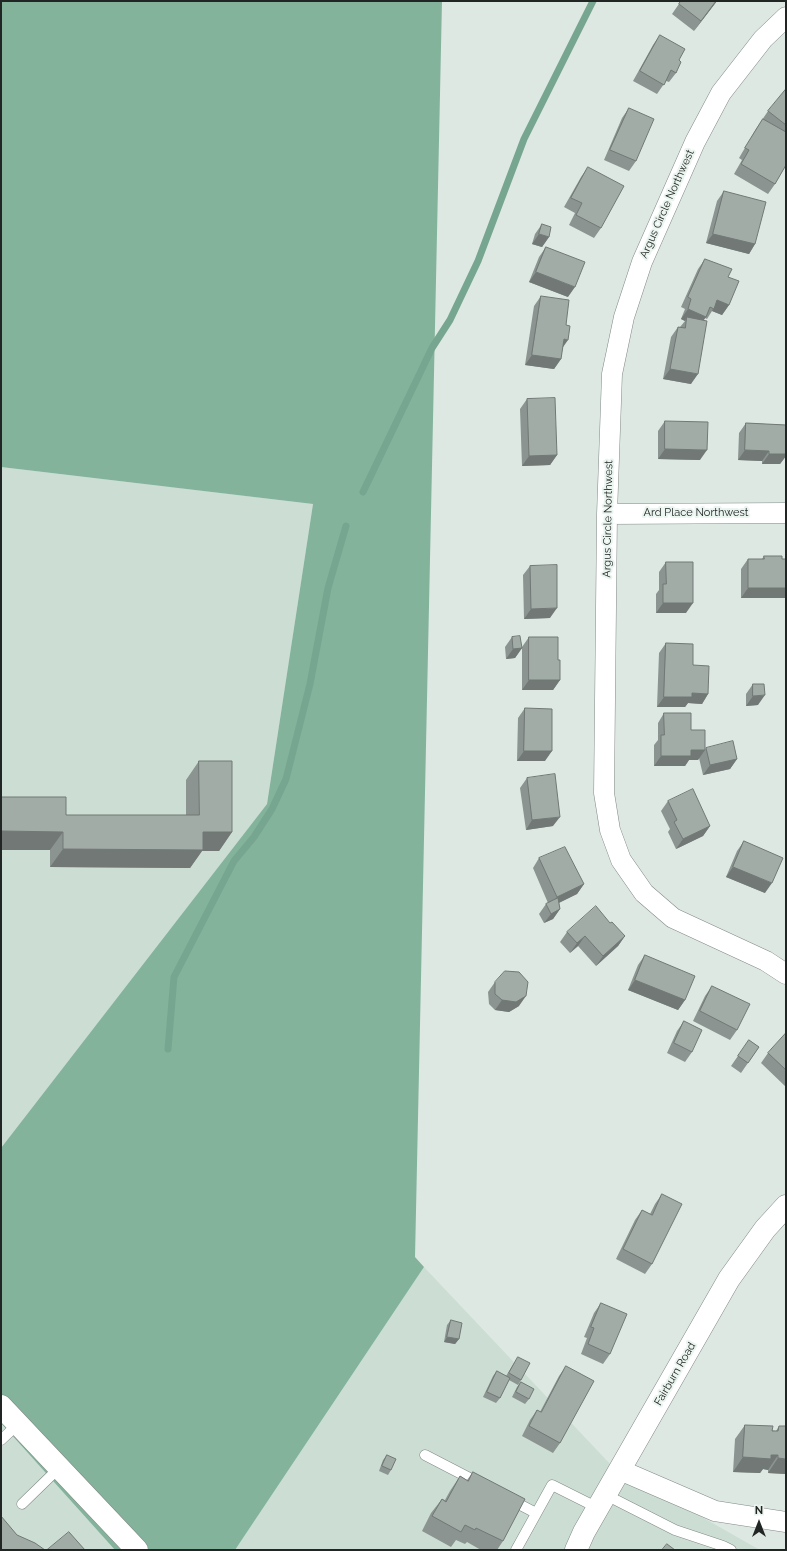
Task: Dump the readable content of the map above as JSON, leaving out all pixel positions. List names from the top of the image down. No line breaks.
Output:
{"streets":{"street":["Argus Circle Northwest","Ard Place Northwest","Fairburn Road"]},"crossings":[["Argus Circle Northwest","Ard Place Northwest"]],"north":"top"}
